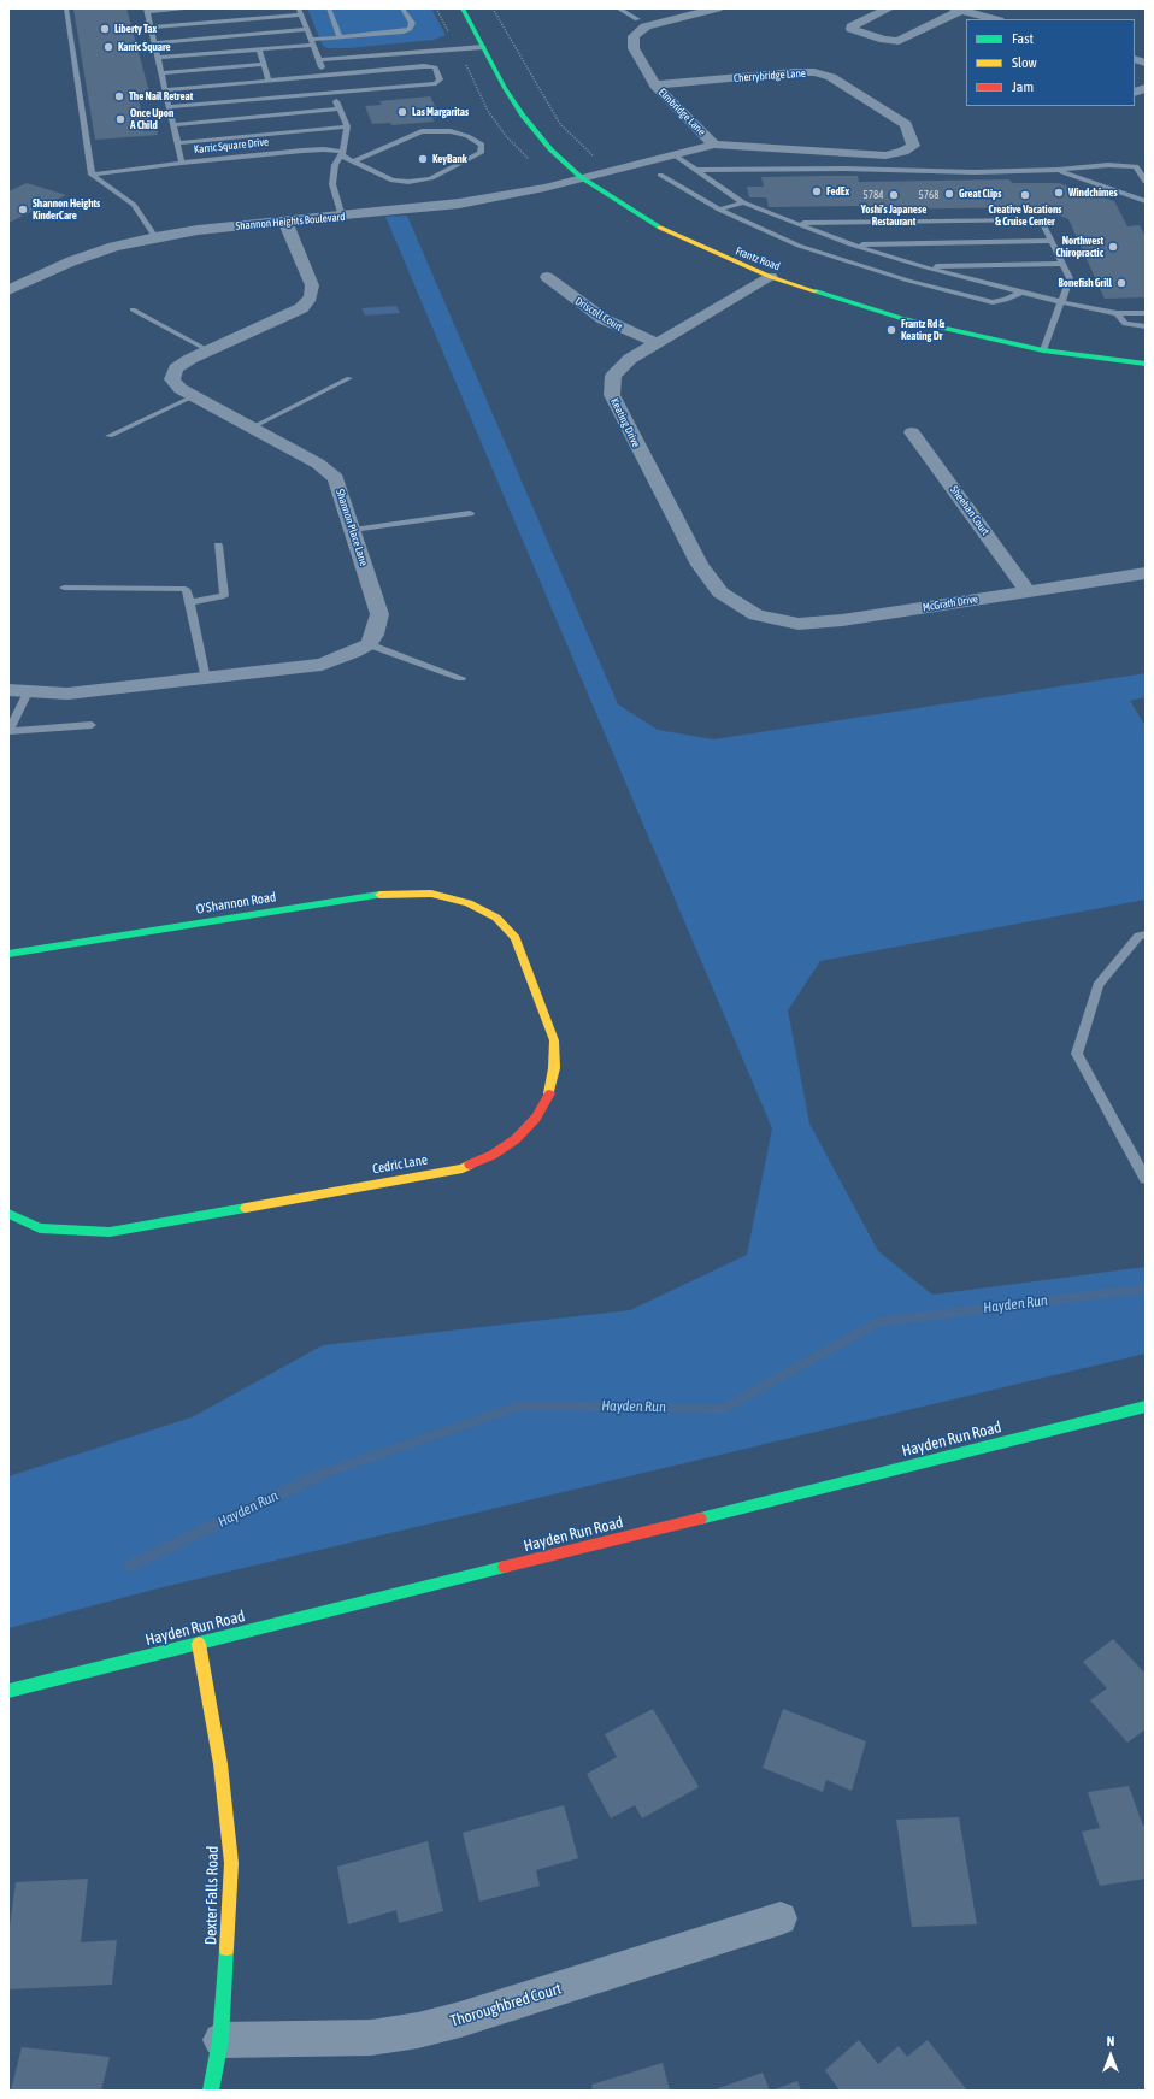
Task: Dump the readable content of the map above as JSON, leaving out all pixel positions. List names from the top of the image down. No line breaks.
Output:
{"streets":{"main road":["Frantz Road","O'Shannon Road","Cedric Lane","Hayden Run Road","Dexter Falls Road"],"street":["Cherrybridge Lane","Elmbridge Lane","Shannon Heights Boulevard","Driscoll Court","Keating Drive","Sheehan Court","Shannon Place Lane","McGrath Drive","Thoroughbred Court"],"lane":["Karric Square Drive"]},"crossings":[["Cherrybridge Lane","Elmbridge Lane"],["Elmbridge Lane","Shannon Heights Boulevard"],["Elmbridge Lane","Frantz Road"],["Shannon Heights Boulevard","Frantz Road"],["Shannon Heights Boulevard","Shannon Place Lane"],["Frantz Road","Keating Drive"],["Driscoll Court","Keating Drive"],["Keating Drive","McGrath Drive"],["Sheehan Court","McGrath Drive"],["O'Shannon Road","Cedric Lane"],["Hayden Run Road","Dexter Falls Road"],["Dexter Falls Road","Thoroughbred Court"]],"water":["Hayden Run"],"places":["Liberty Tax","Karric Square","The Nail Retreat","Las Margaritas","Once Upon A Child","KeyBank","FedEx","Windchimes","Great Clips","Yoshi's Japanese Restaurant","Creative Vacations & Cruise Center","Shannon Heights KinderCare","Northwest Chiropractic","Bonefish Grill","Frantz Rd & Keating Dr"],"house_numbers":["5784","5768"],"legend":["Fast","Slow","Jam"],"north":"top"}
